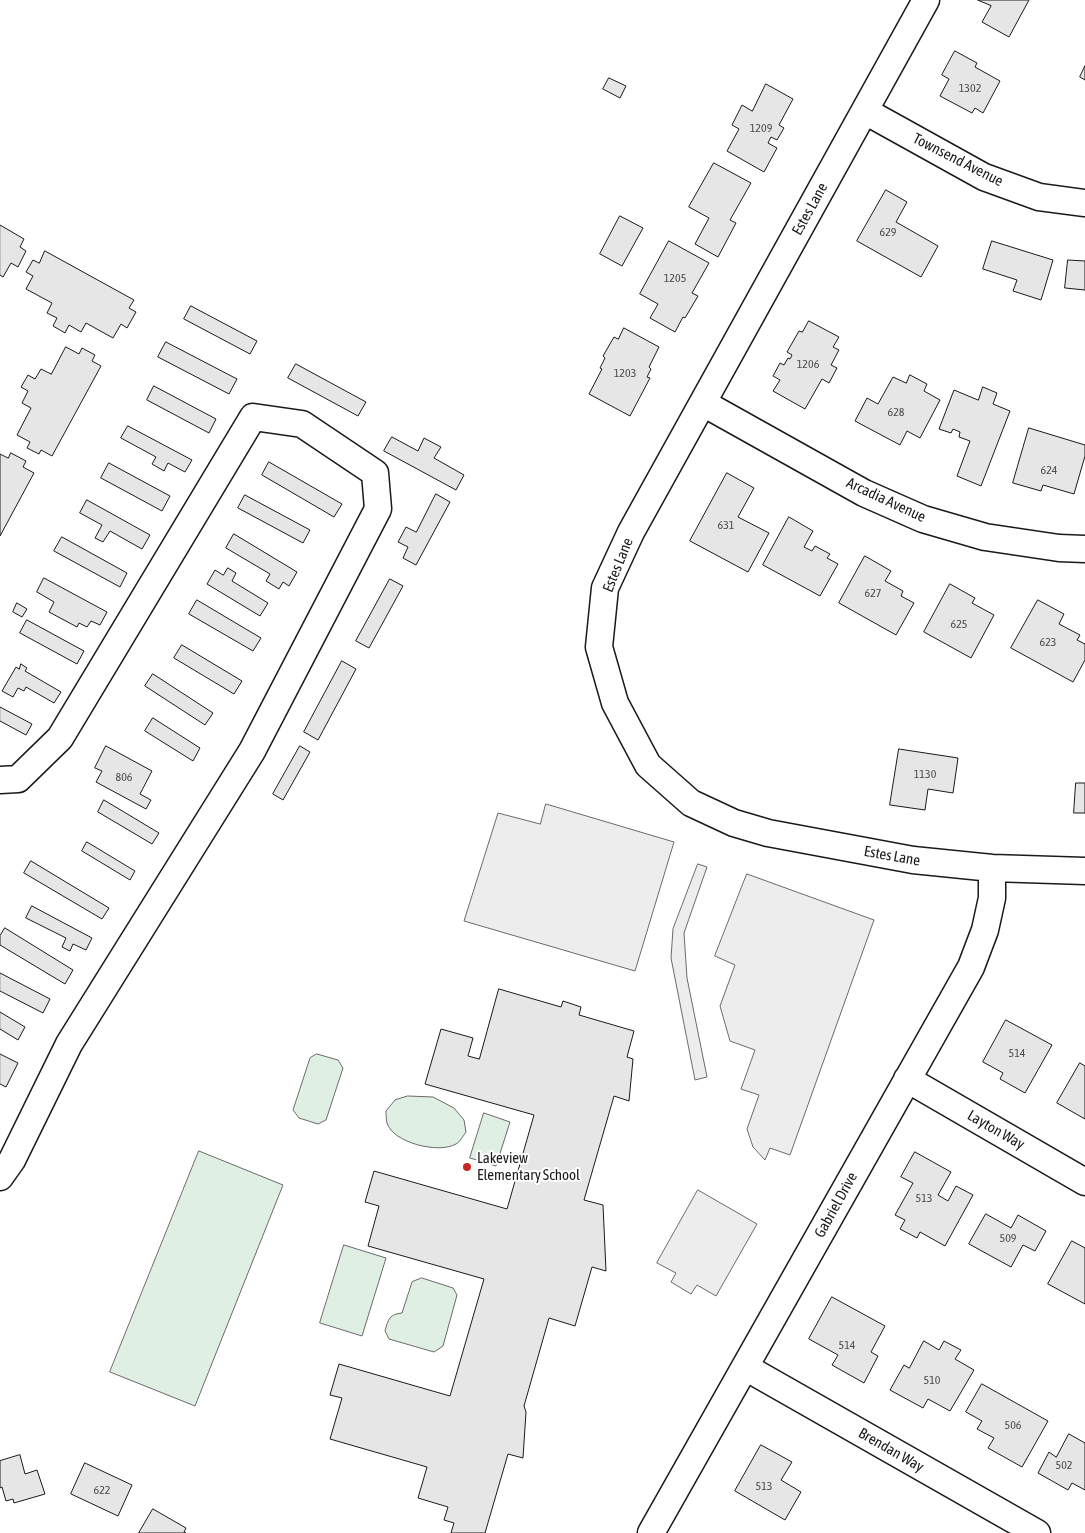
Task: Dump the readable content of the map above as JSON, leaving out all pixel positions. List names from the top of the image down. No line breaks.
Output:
{"streets":{"street":["Townsend Avenue","Estes Lane","Arcadia Avenue","Layton Way","Gabriel Drive","Brendan Way"]},"crossings":[["Townsend Avenue","Estes Lane"],["Estes Lane","Arcadia Avenue"],["Estes Lane","Gabriel Drive"],["Layton Way","Gabriel Drive"],["Gabriel Drive","Brendan Way"]],"places":["Lakeview Elementary School"],"house_numbers":["1302","1209","629","1205","1206","1203","628","624","631","627","625","623","1130","806","514","513","509","514","510","506","502","513","622"]}
